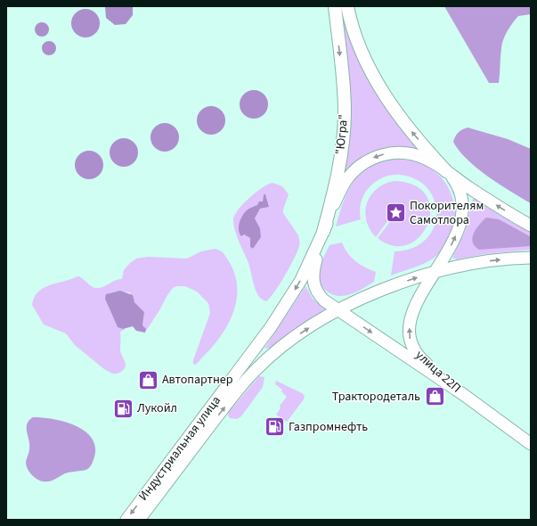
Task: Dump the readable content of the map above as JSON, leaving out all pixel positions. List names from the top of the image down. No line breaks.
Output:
{"streets":{"highway":["\"Югра\""],"main road":["улица 22П","Индустриальная улица"]},"crossings":[["\"Югра\"","улица 22П"],["\"Югра\"","Индустриальная улица"],["улица 22П","Индустриальная улица"]],"one_way":["\"Югра\""],"places":{"place":["Покорителям Самотлора"],"shop":["Автопартнер","Трактородеталь"],"fuel station":["Лукойл","Газпромнефть"]}}
